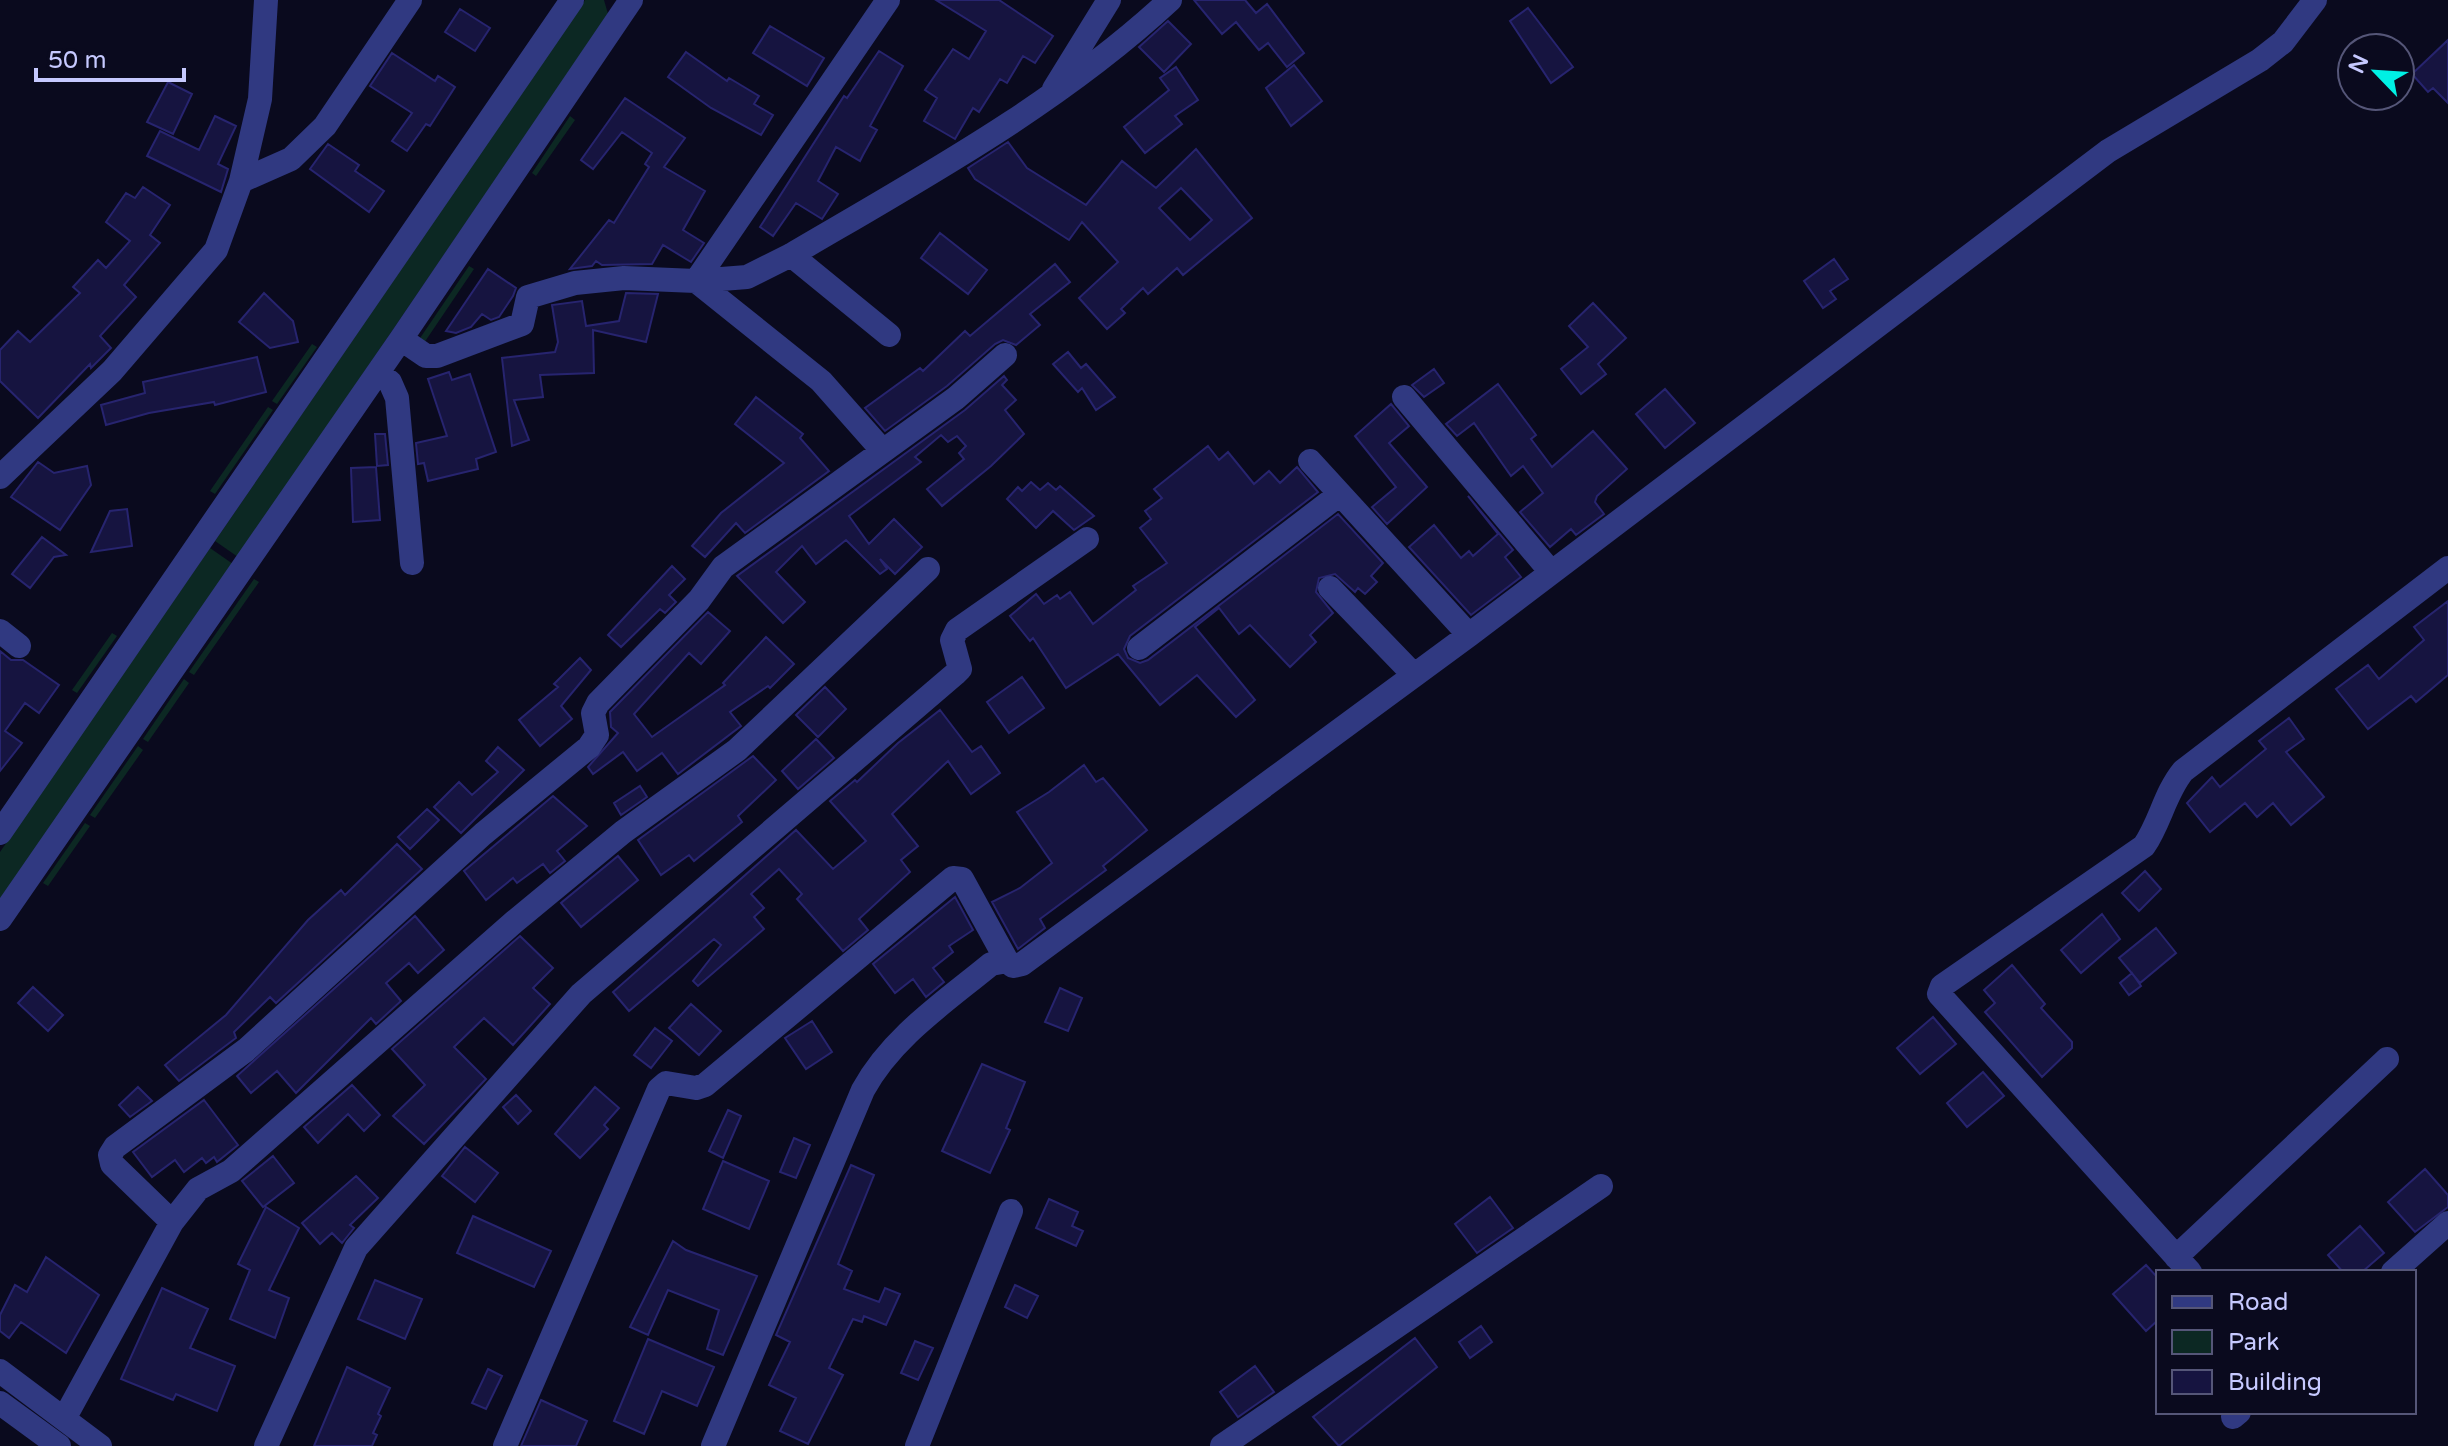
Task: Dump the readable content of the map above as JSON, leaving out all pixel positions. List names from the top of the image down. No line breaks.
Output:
{"legend":["Road","Park","Building"],"scale_bar":"50 m","north":"top left"}
